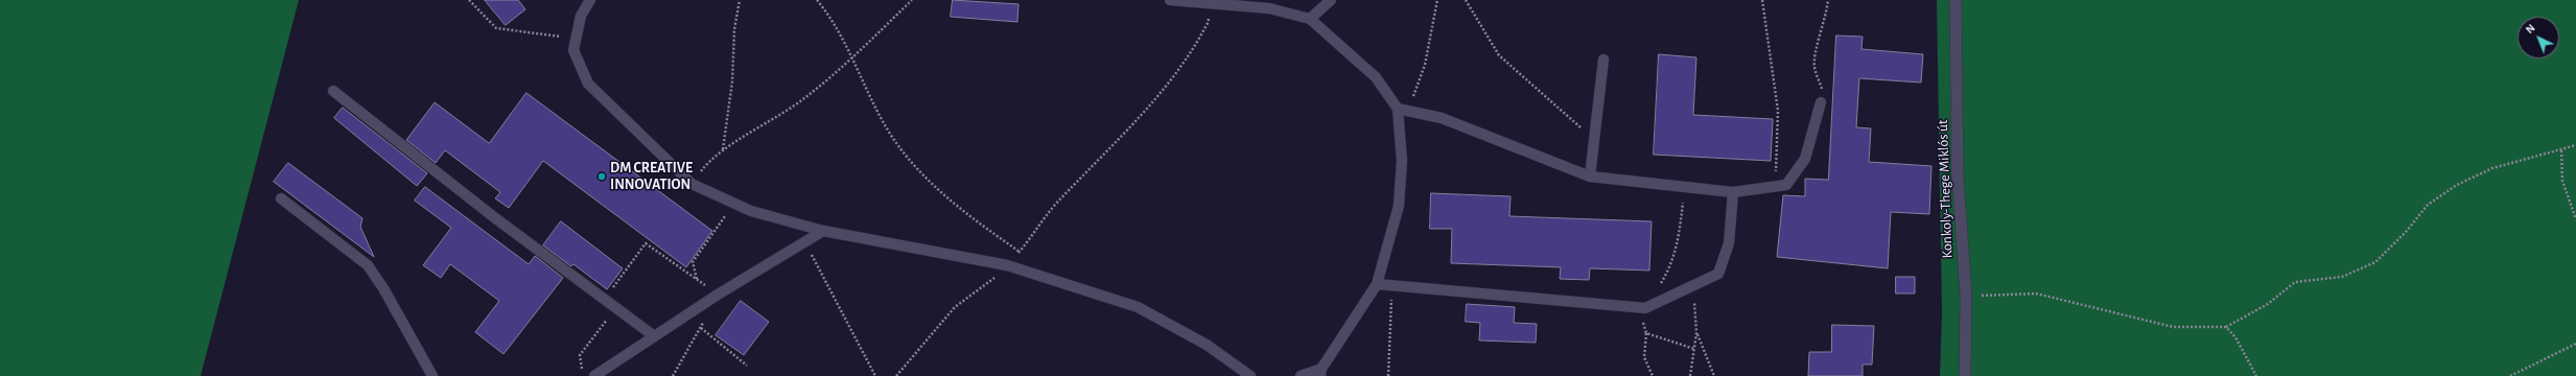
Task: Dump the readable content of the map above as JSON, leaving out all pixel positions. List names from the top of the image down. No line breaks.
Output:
{"streets":{"street":["Konkoly-Thege Miklós út"]},"places":["DM CREATIVE INNOVATION"],"north":"top left"}
